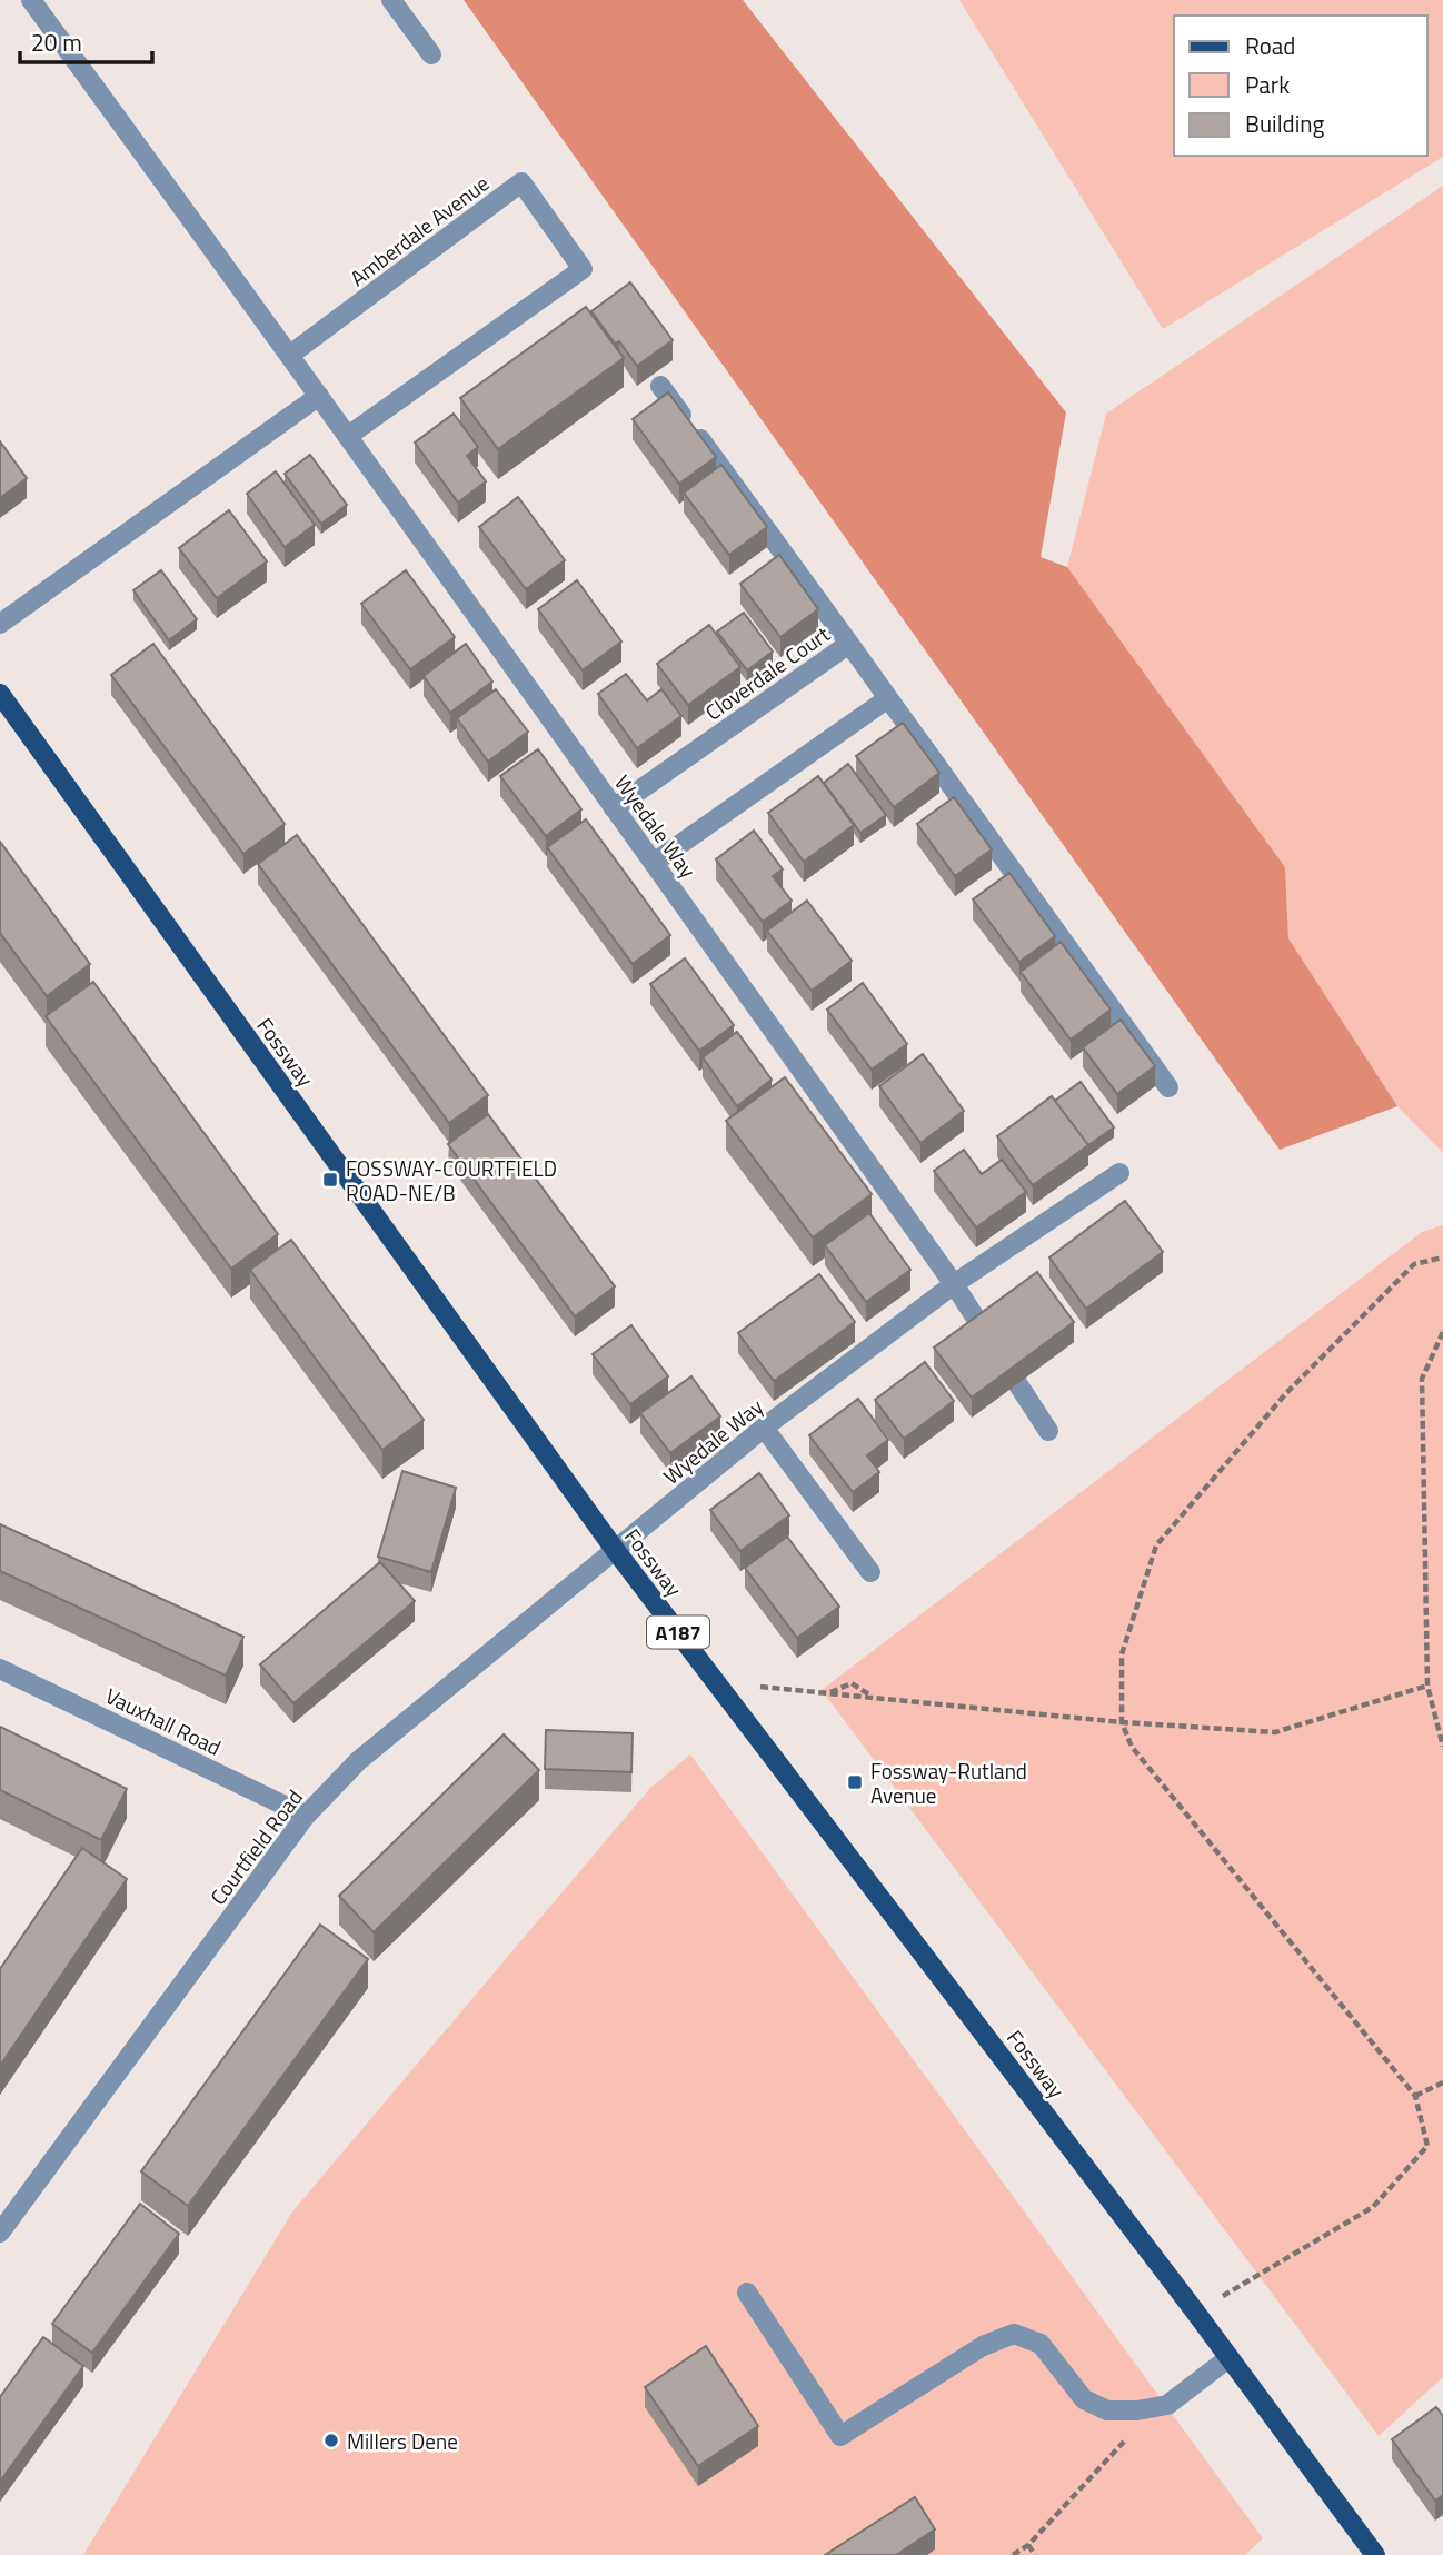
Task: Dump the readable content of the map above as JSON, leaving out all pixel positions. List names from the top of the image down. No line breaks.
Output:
{"streets":{"main road":["Fossway","A187"],"street":["Amberdale Avenue","Cloverdale Court","Wyedale Way","Vauxhall Road","Courtfield Road"]},"crossings":[["Amberdale Avenue","Wyedale Way"],["Cloverdale Court","Wyedale Way"],["Wyedale Way","Fossway"],["Wyedale Way","Courtfield Road"],["Fossway","Courtfield Road"],["Vauxhall Road","Courtfield Road"]],"places":{"transit":["FOSSWAY-COURTFIELD ROAD-NE/B","Fossway-Rutland Avenue"],"other":["Millers Dene"]},"legend":["Road","Park","Building"],"scale_bar":"20 m"}
